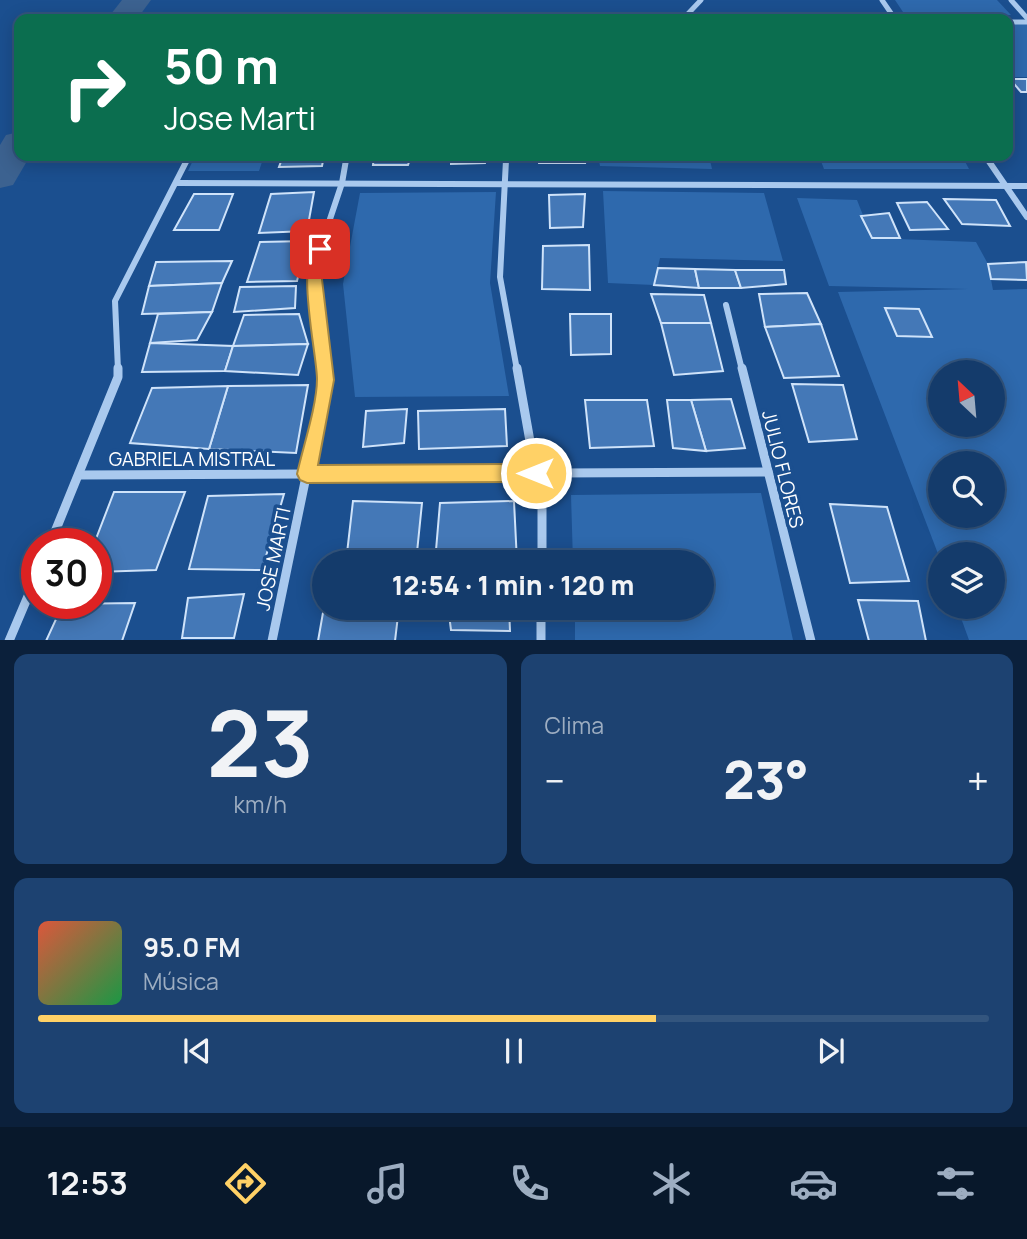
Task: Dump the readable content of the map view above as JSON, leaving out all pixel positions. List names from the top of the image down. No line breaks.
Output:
{"streets":{"street":["GABRIELA MISTRAL","JULIO FLORES","JOSE MARTI"]},"crossings":[["GABRIELA MISTRAL","JULIO FLORES"],["GABRIELA MISTRAL","JOSE MARTI"]],"north":"top left","page":{"turn":["50 m","Jose Marti"],"limit":"30","trip":"12:54 · 1 min · 120 m","tile":[["23","km/h"],"Clima"],"heat":["−","23°","+"],"song":["95.0 FM","Música"],"tabs":"12:53"}}
